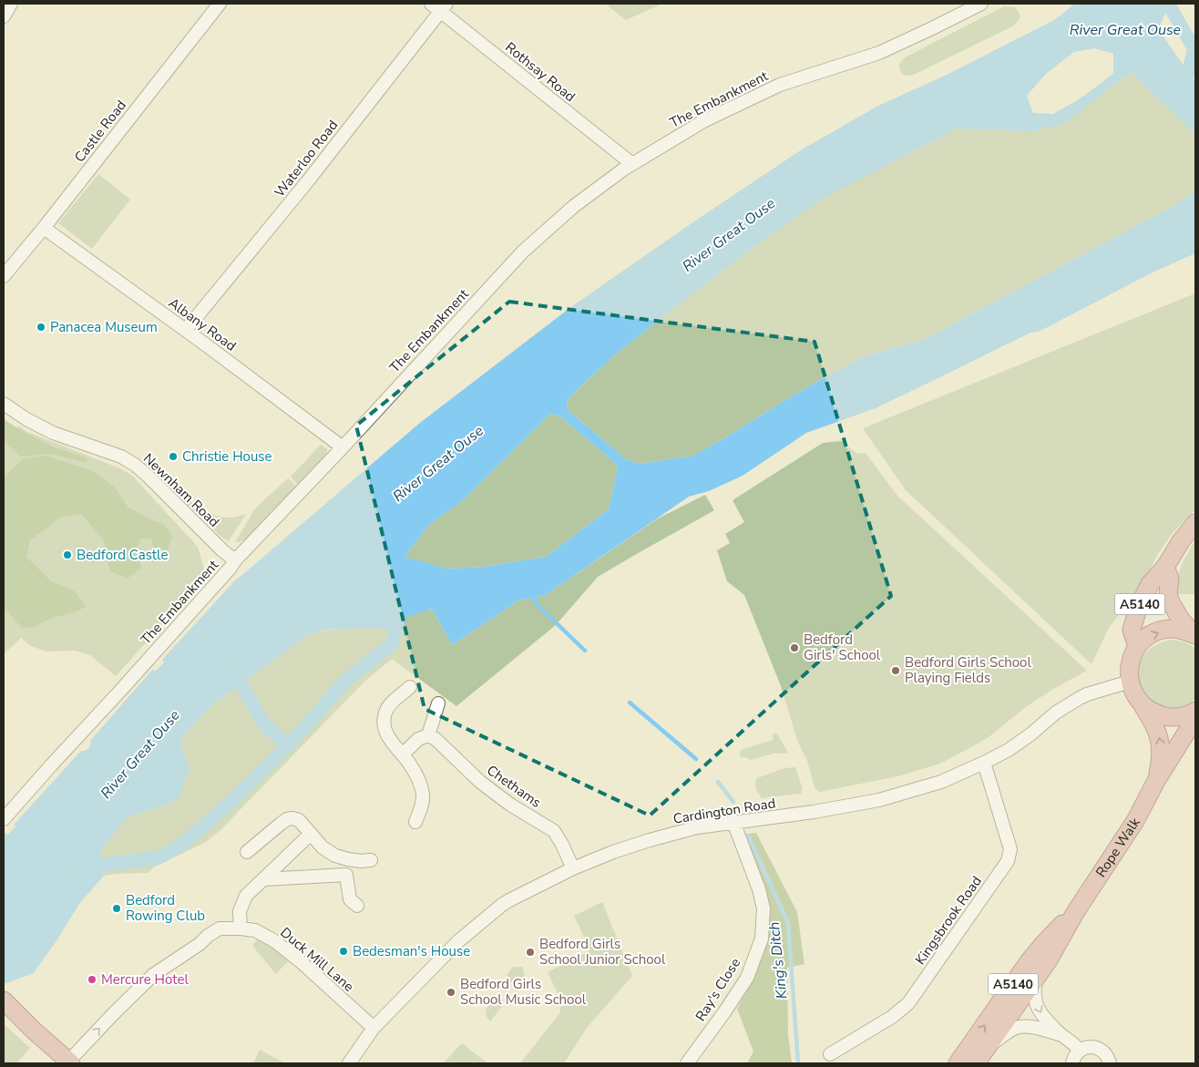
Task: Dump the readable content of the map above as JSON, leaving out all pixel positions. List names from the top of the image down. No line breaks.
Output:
{"streets":{"main road":["A5140","Rope Walk"],"street":["Rothsay Road","The Embankment","Castle Road","Waterloo Road","Albany Road","Newnham Road","Chethams","Cardington Road","Kingsbrook Road","Duck Mill Lane","Ray's Close"]},"crossings":[["Rothsay Road","The Embankment"],["Rothsay Road","Waterloo Road"],["The Embankment","Albany Road"],["The Embankment","Newnham Road"],["Castle Road","Albany Road"],["Waterloo Road","Albany Road"],["Chethams","Cardington Road"],["Cardington Road","Rope Walk"],["Cardington Road","Kingsbrook Road"],["Cardington Road","Duck Mill Lane"],["Cardington Road","Ray's Close"]],"one_way":["Duck Mill Lane"],"water":["River Great Ouse","King's Ditch"],"places":["Panacea Museum","Christie House","Bedford Castle","Bedford Girls' School","Bedford Girls School Playing Fields","Bedford Rowing Club","Bedesman's House","Bedford Girls School Junior School","Mercure Hotel","Bedford Girls School Music School"]}
